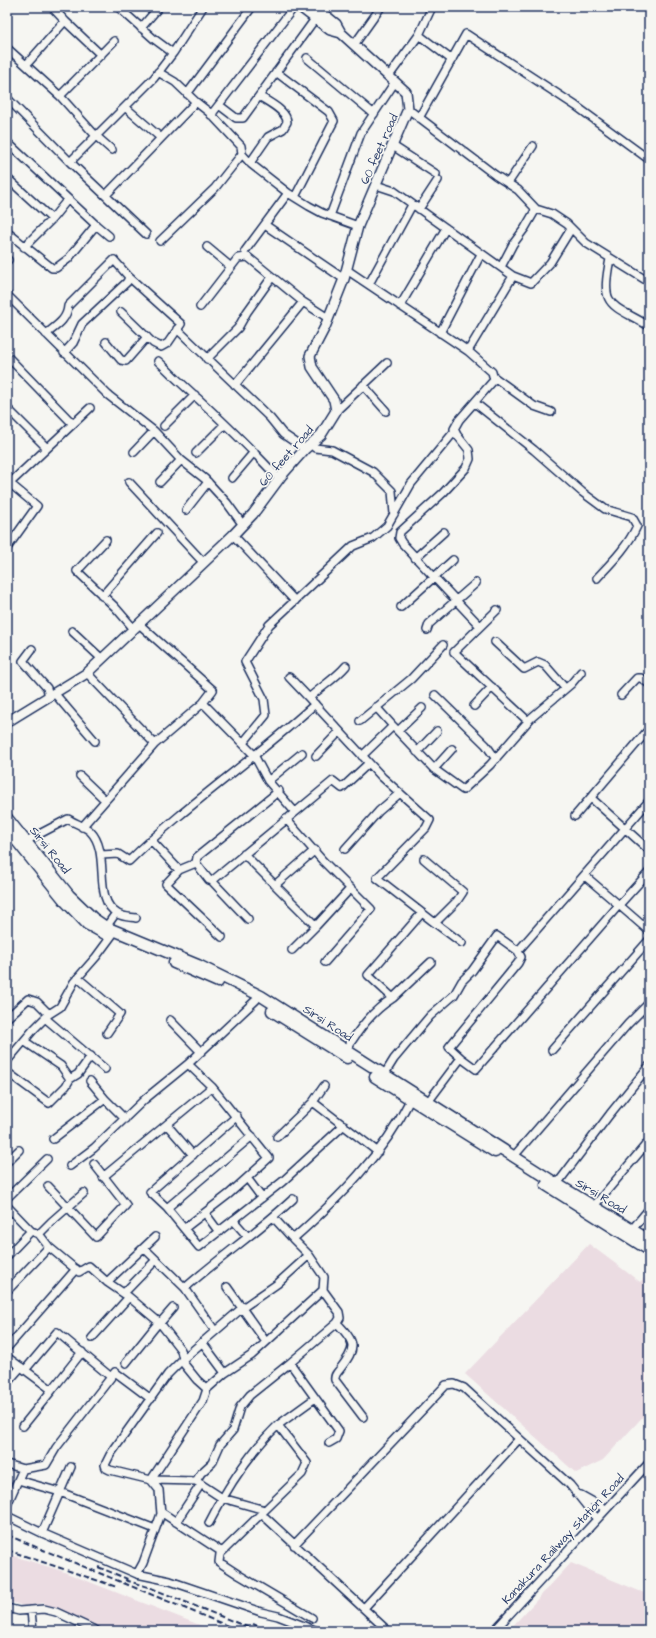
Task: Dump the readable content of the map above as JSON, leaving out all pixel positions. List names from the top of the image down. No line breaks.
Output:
{"streets":{"main road":["Sirsi Road"],"street":["60 feet road","Kanakura Railway Station Road"]}}
